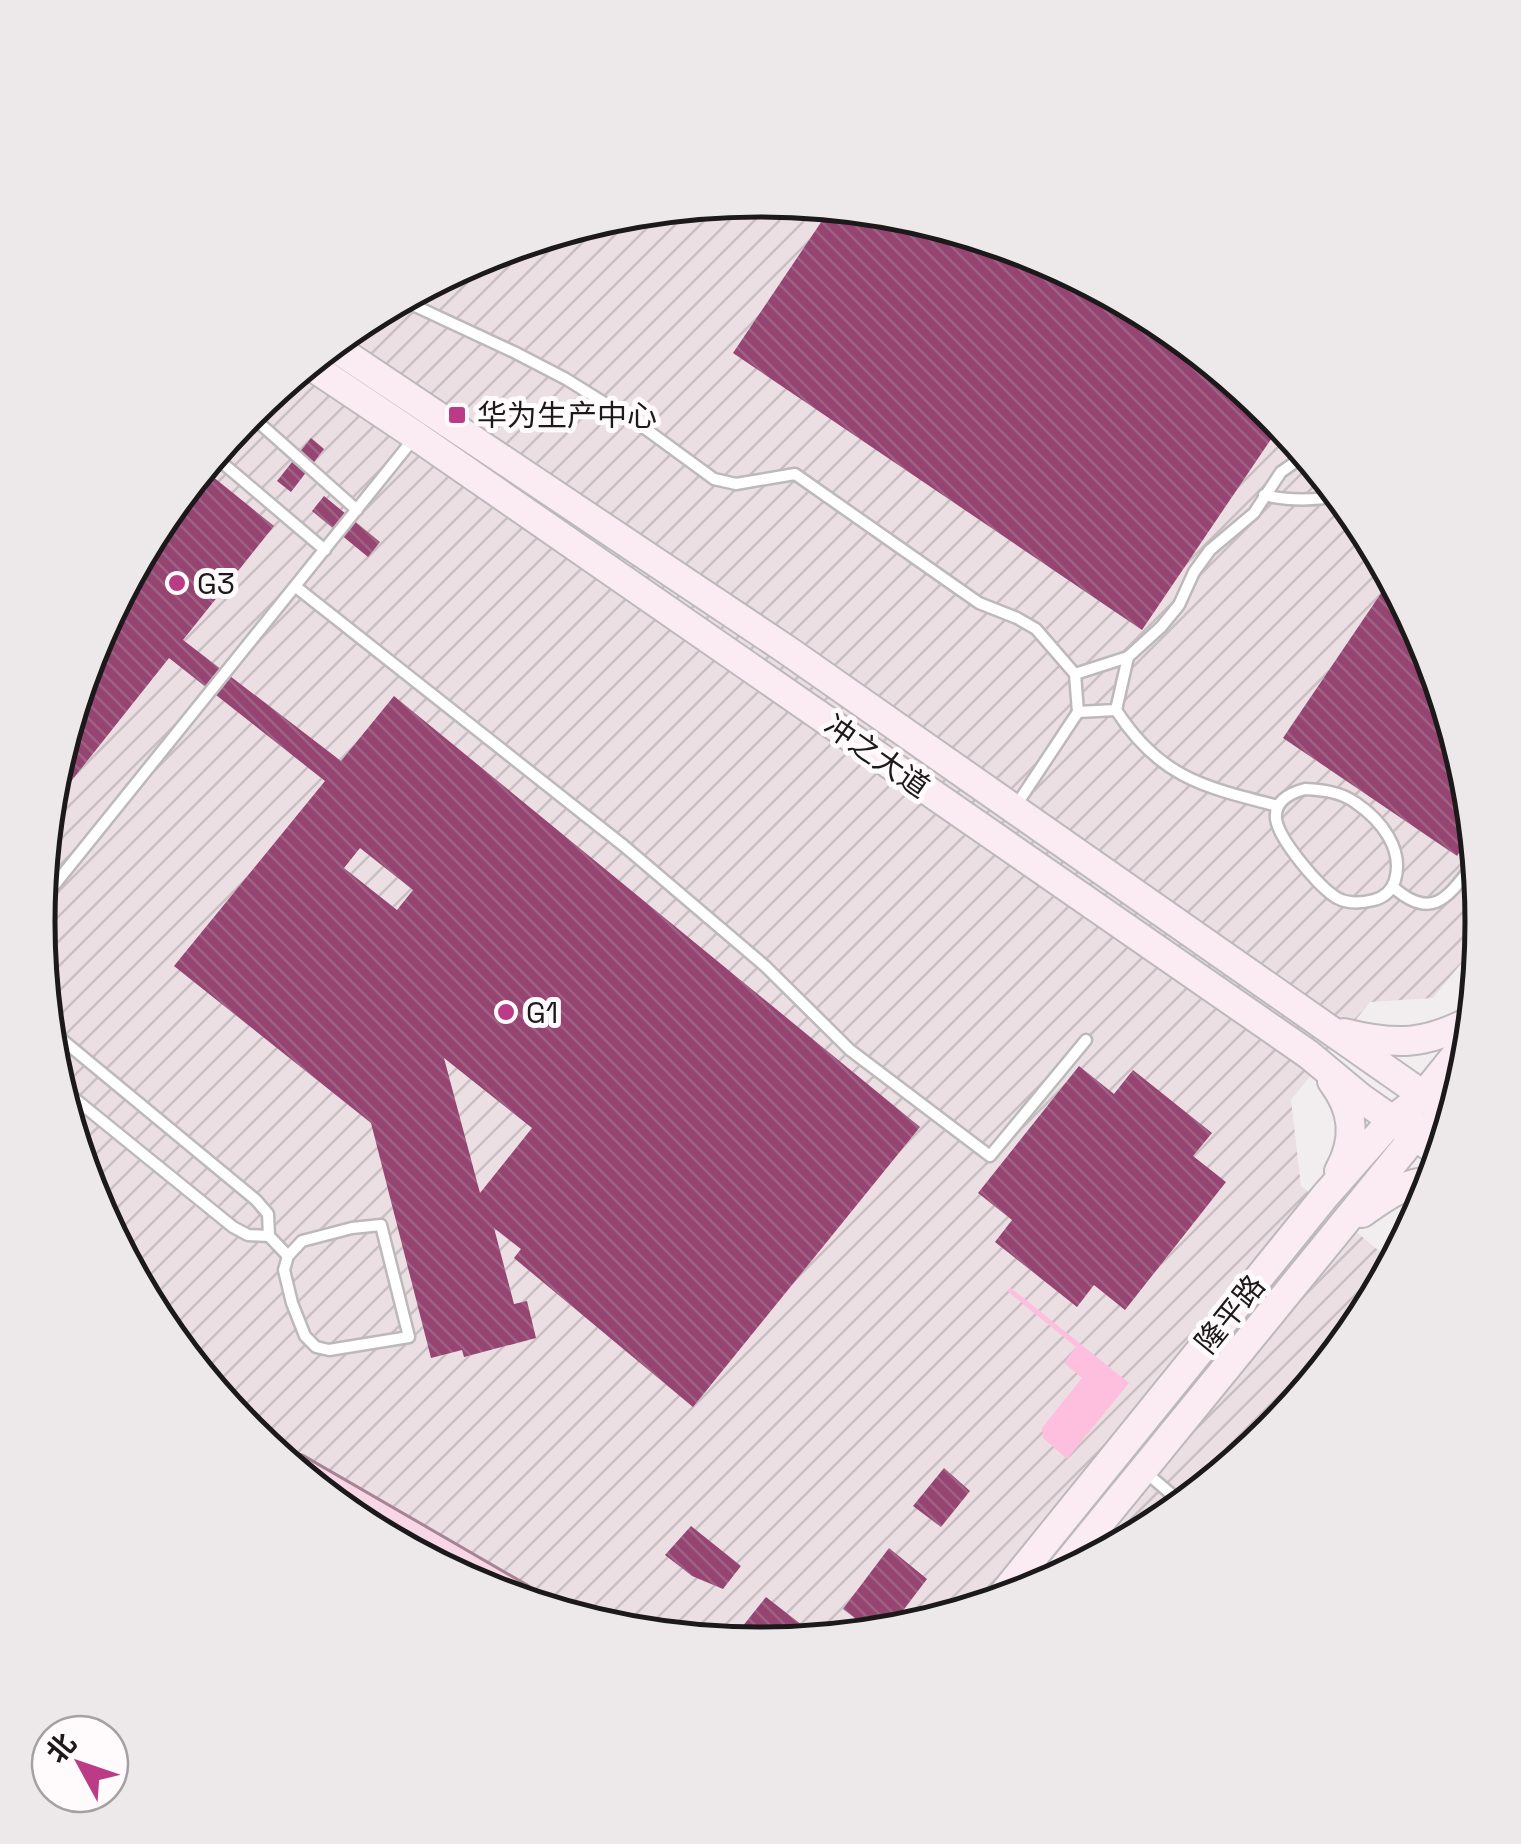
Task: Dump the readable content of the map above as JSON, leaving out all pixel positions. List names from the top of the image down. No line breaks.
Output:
{"streets":{"main road":["冲之大道","隆平路"]},"crossings":[["冲之大道","隆平路"]],"places":{"transit":["华为生产中心"],"other":["G3","G1"]},"north":"top left"}
